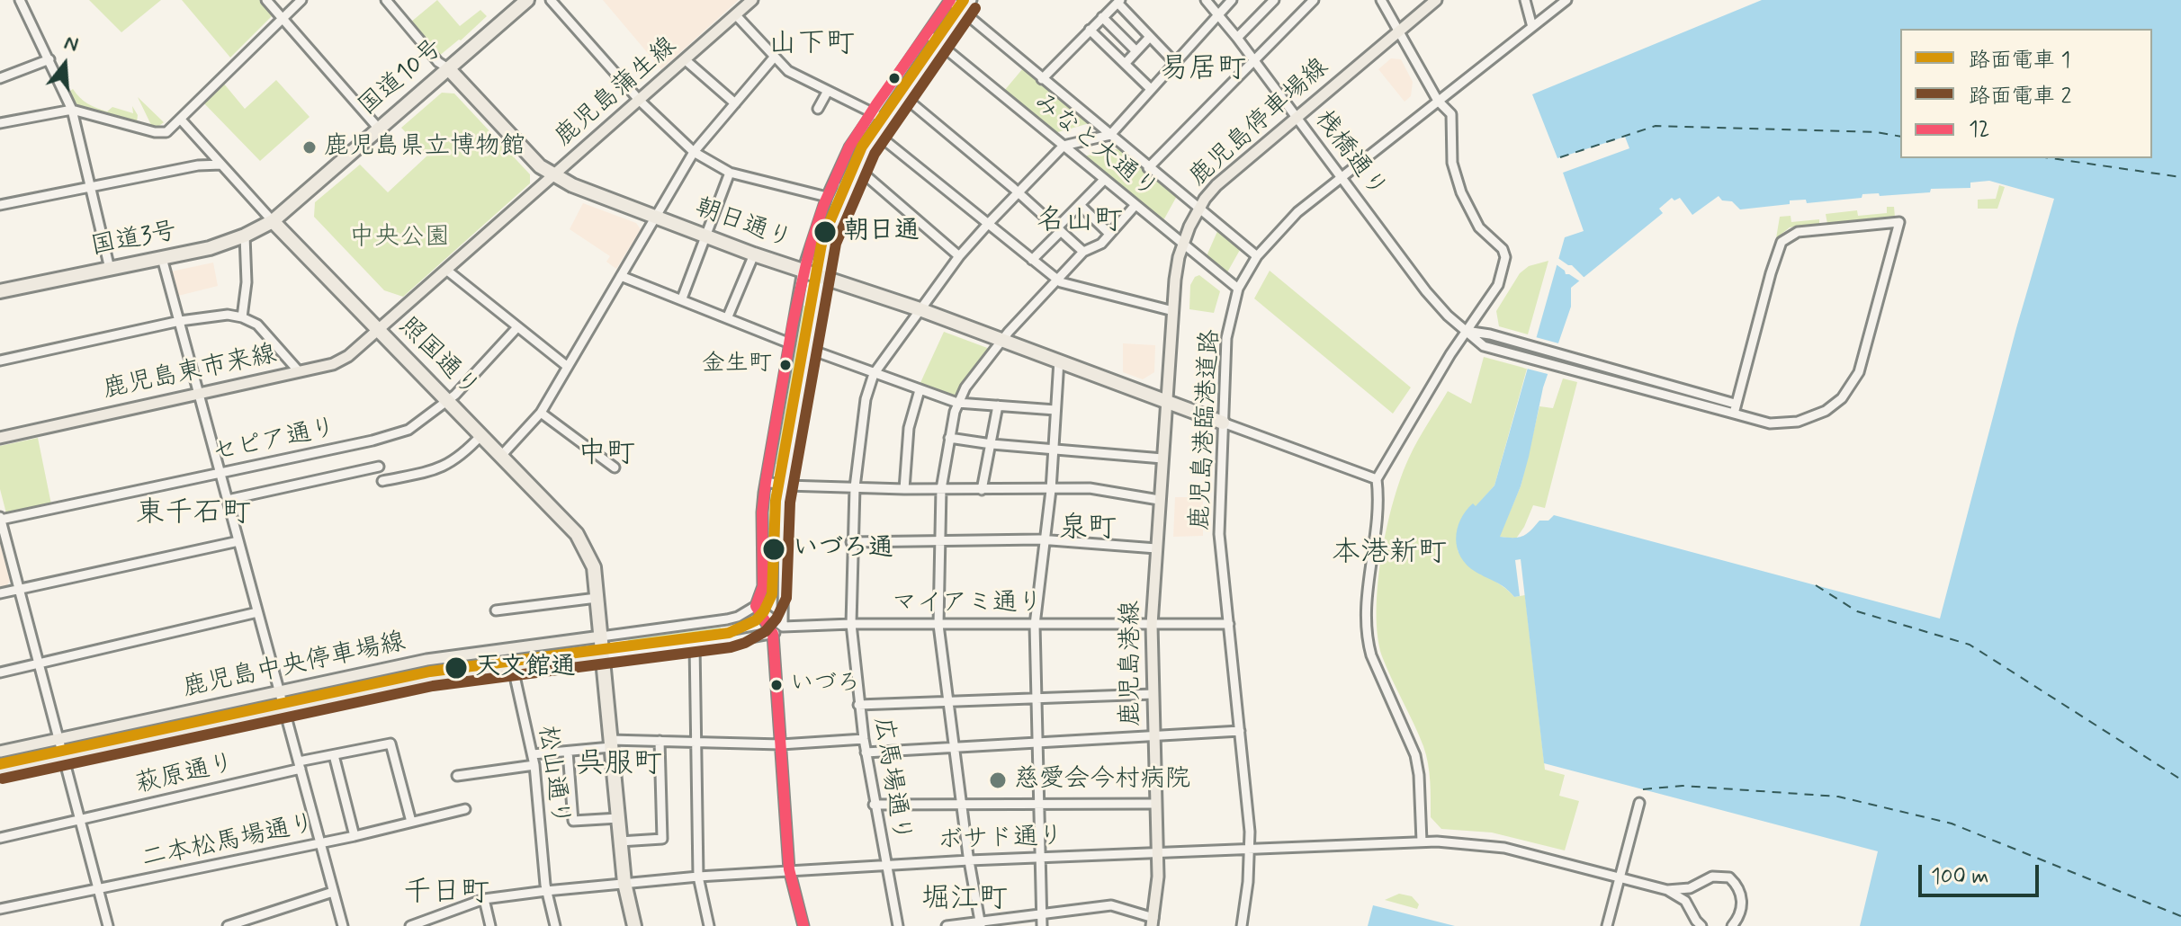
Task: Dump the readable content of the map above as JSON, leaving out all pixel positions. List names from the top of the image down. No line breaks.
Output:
{"streets":{"highway":["国道10号","朝日通り","国道3号","照国通り"],"main road":["鹿児島蒲生線","鹿児島停車場線","鹿児島東市来線","鹿児島港線","鹿児島中央停車場線"],"street":["みなと大通り","桟橋通り","鹿児島港臨港道路","セピア通り","マイアミ通り","萩原通り","松山通り","広馬場通り","ボサド通り","二本松馬場通り"]},"crossings":[["国道10号","朝日通り"],["国道10号","国道3号"],["国道10号","照国通り"],["鹿児島蒲生線","朝日通り"],["鹿児島蒲生線","照国通り"],["鹿児島蒲生線","鹿児島東市来線"],["鹿児島停車場線","みなと大通り"],["鹿児島停車場線","桟橋通り"],["鹿児島停車場線","朝日通り"],["鹿児島停車場線","鹿児島港線"],["みなと大通り","鹿児島港臨港道路"],["みなと大通り","広馬場通り"],["桟橋通り","鹿児島港臨港道路"],["朝日通り","鹿児島港臨港道路"],["朝日通り","鹿児島港線"],["朝日通り","広馬場通り"],["国道3号","照国通り"],["照国通り","鹿児島東市来線"],["照国通り","セピア通り"],["照国通り","鹿児島中央停車場線"],["照国通り","ボサド通り"],["鹿児島港臨港道路","マイアミ通り"],["鹿児島港臨港道路","ボサド通り"],["マイアミ通り","鹿児島港線"],["マイアミ通り","広馬場通り"],["鹿児島港線","ボサド通り"],["鹿児島中央停車場線","松山通り"],["萩原通り","二本松馬場通り"],["松山通り","ボサド通り"],["広馬場通り","ボサド通り"]],"districts":["山下町","易居町","名山町","中町","東千石町","泉町","本港新町","呉服町","千日町","堀江町"],"parks":["中央公園"],"places":["鹿児島県立博物館","朝日通","金生町","いづろ通","天文館通","いづろ","慈愛会今村病院"],"lines":["tram line 1","transit line 12","tram line 2"],"legend":["路面電車 1","路面電車 2","12"],"scale_bar":"100 m","north":"top"}
